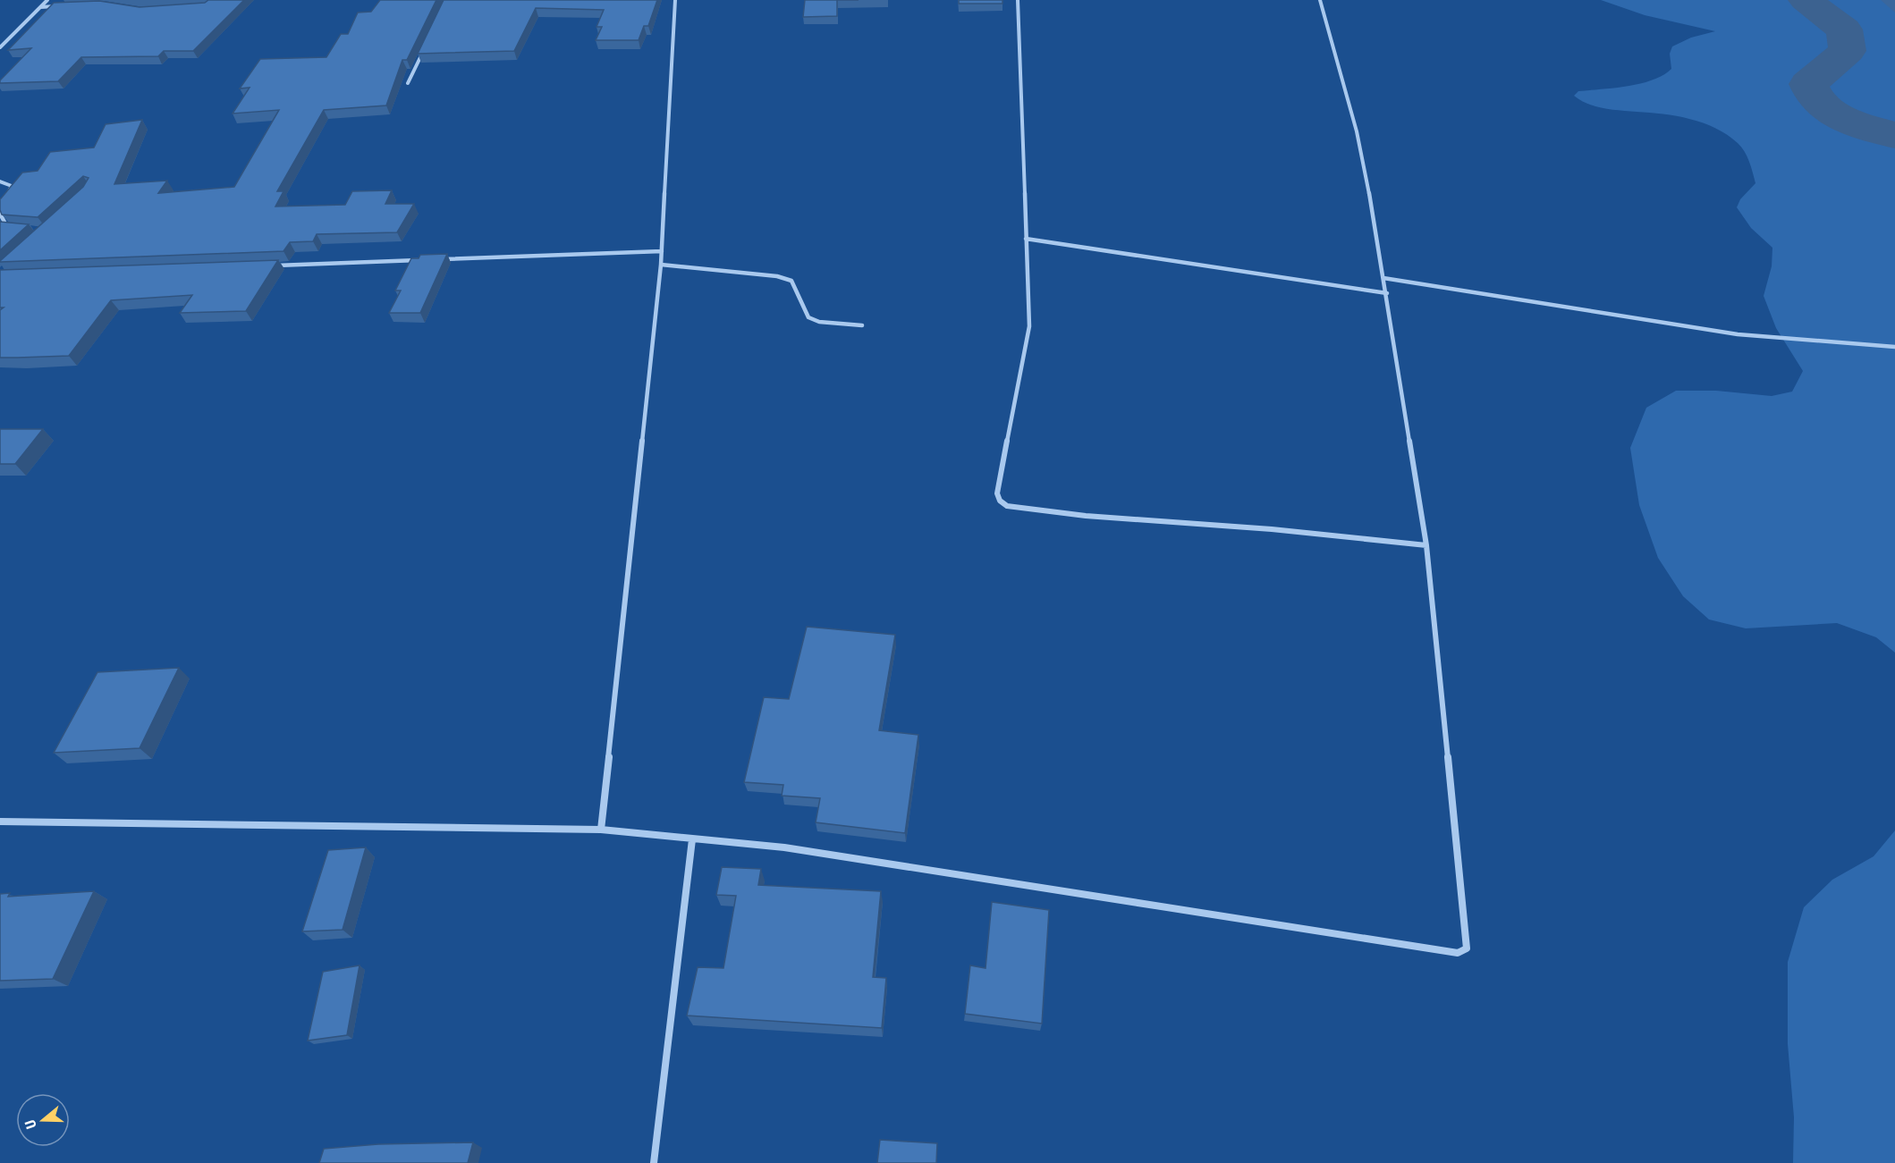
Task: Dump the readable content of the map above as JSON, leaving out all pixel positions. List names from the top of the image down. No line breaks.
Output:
{"north":"left"}
